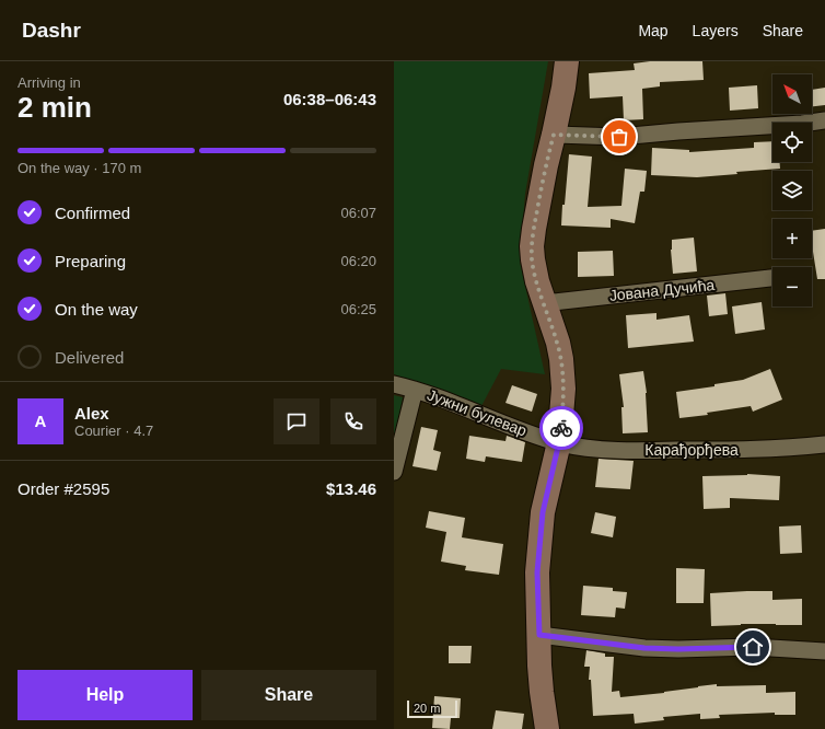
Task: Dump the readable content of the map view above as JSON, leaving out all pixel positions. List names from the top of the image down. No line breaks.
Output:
{"streets":{"street":["Јована Дучића","Јужни булевар","Карађорђева"]},"crossings":[["Јужни булевар","Карађорђева"]],"scale_bar":"20 m","north":"top left","page":{"header":"Dashr","nav":["Map","Layers","Share"],"heading":["2 min","Arriving in","06:38–06:43"],"panel":["Alex","Courier · 4.7","Order #2595","$13.46"],"map_buttons":["+","−"],"bar":"On the way · 170 m","list":[["Confirmed","06:07"],["Preparing","06:20"],["On the way","06:25"],"Delivered"],"round":"A","buttons":["Help","Share"],"scale":"20 m"}}
